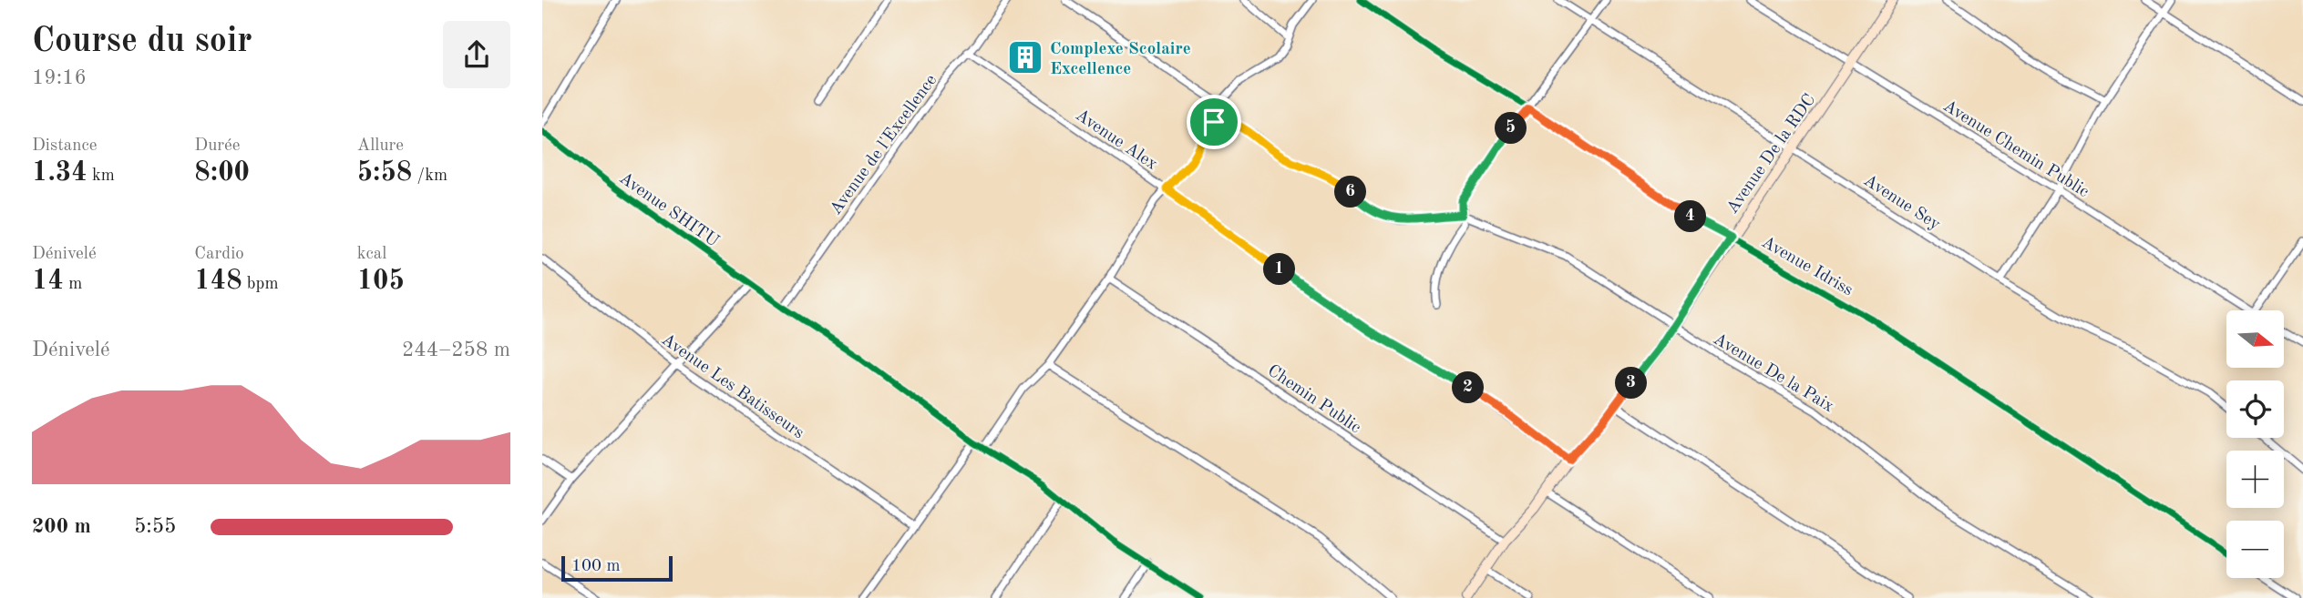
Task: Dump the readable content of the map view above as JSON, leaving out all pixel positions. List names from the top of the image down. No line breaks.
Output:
{"streets":{"street":["Avenue Alex","Avenue de l'Excellence","Avenue Chemin Public","Avenue De la RDC","Avenue Sey","Avenue SHITU","Avenue Idriss","Avenue De la Paix","Avenue Les Batisseurs","Chemin Public"]},"crossings":[["Avenue Alex","Avenue de l'Excellence"],["Avenue Alex","Avenue De la RDC"],["Avenue de l'Excellence","Avenue SHITU"],["Avenue Chemin Public","Avenue De la RDC"],["Avenue De la RDC","Avenue Sey"],["Avenue De la RDC","Avenue Idriss"],["Avenue De la RDC","Avenue De la Paix"],["Avenue De la RDC","Chemin Public"]],"places":{"building":["Complexe Scolaire Excellence"]},"scale_bar":"100 m","north":"right","page":{"heading":["Course du soir","19:16"],"stats":[["Distance","1.34 km"],["Durée","8:00"],["Allure","5:58 /km"],["Dénivelé","14 m"],["Cardio","148 bpm"],["kcal","105"]],"pins":["5","6","4","1","3","2"],"map_buttons":["+","−"],"chart":["Dénivelé","244–258 m"],"list":[{"name":"200 m","note":"5:55"}],"scale":"100 m"}}
